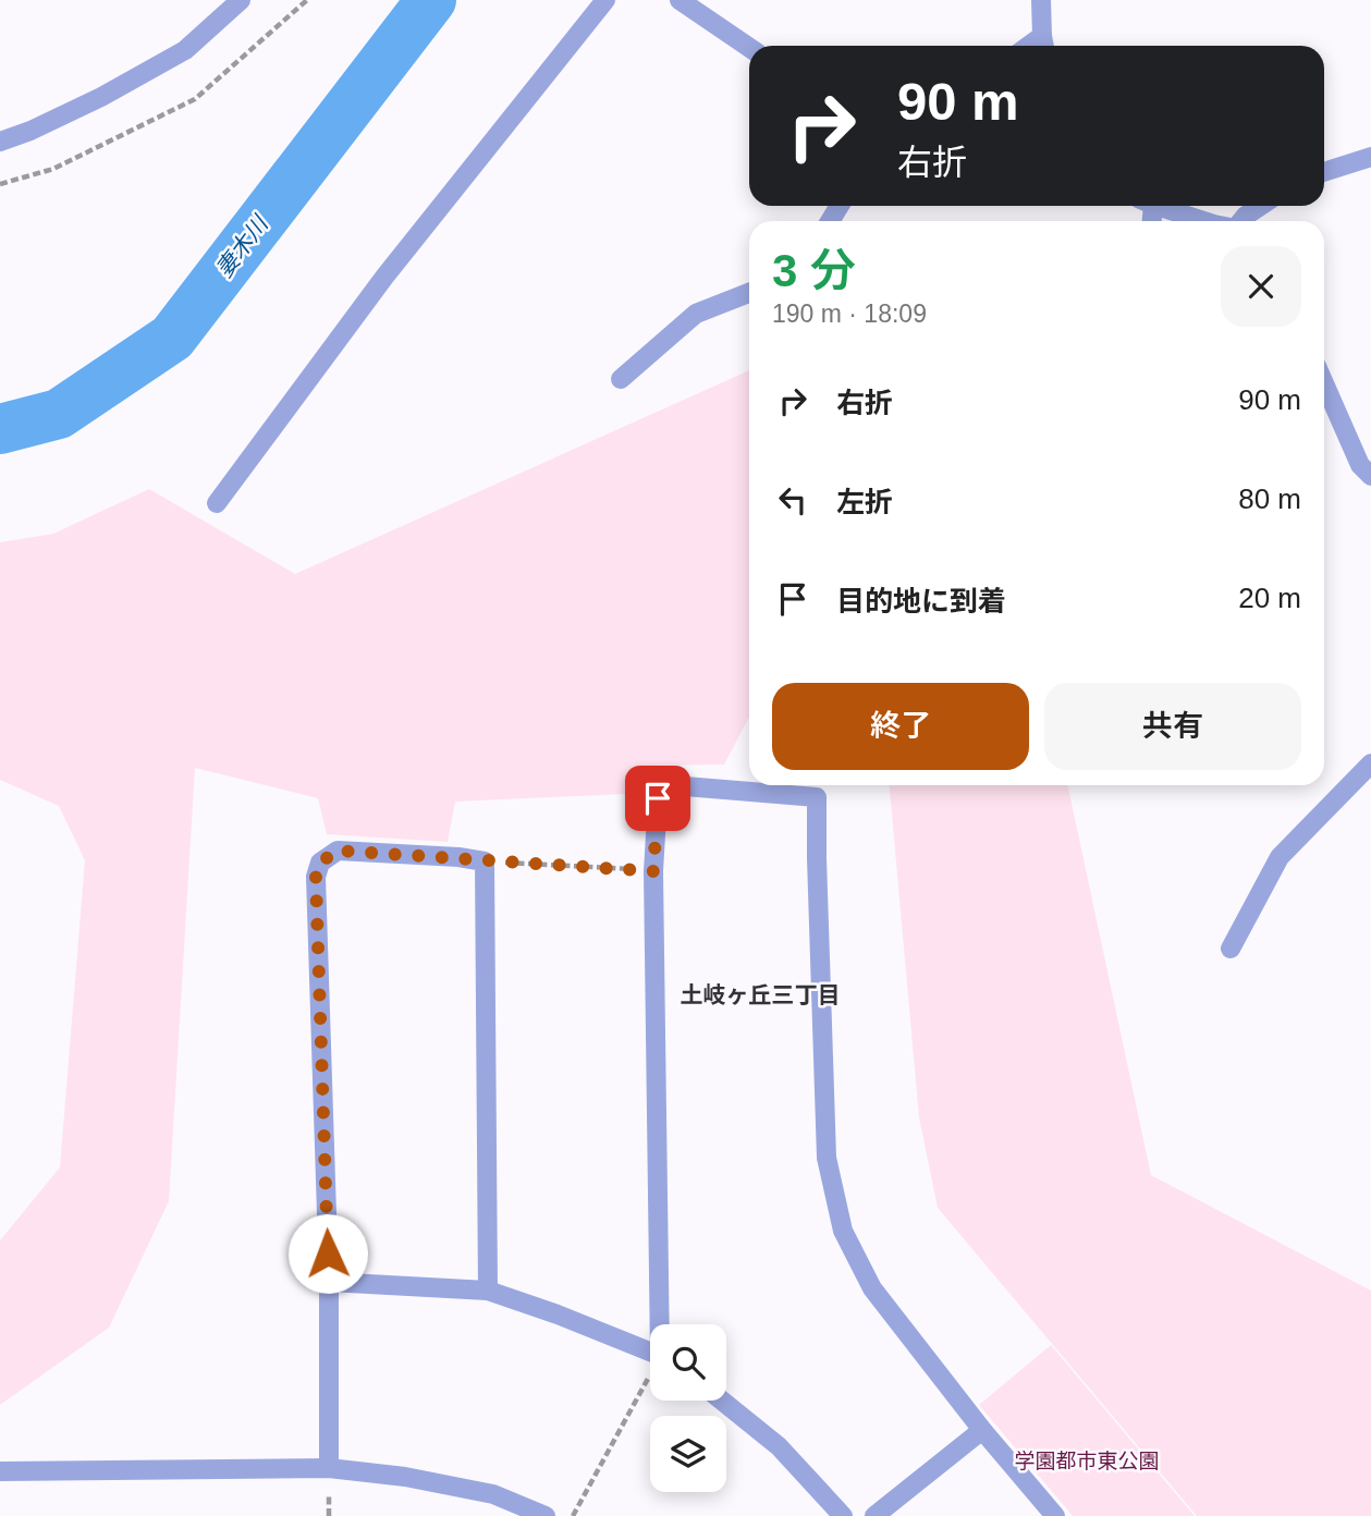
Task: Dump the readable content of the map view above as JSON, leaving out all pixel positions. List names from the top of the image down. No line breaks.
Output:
{"districts":["土岐ヶ丘三丁目"],"water":["妻木川"],"parks":["学園都市東公園"],"page":{"turn":["90 m","右折"],"heading":["3 分","190 m · 18:09"],"list":[{"name":"右折","value":"90 m"},{"name":"左折","value":"80 m"},{"name":"目的地に到着","value":"20 m"}],"buttons":["終了","共有"]}}
